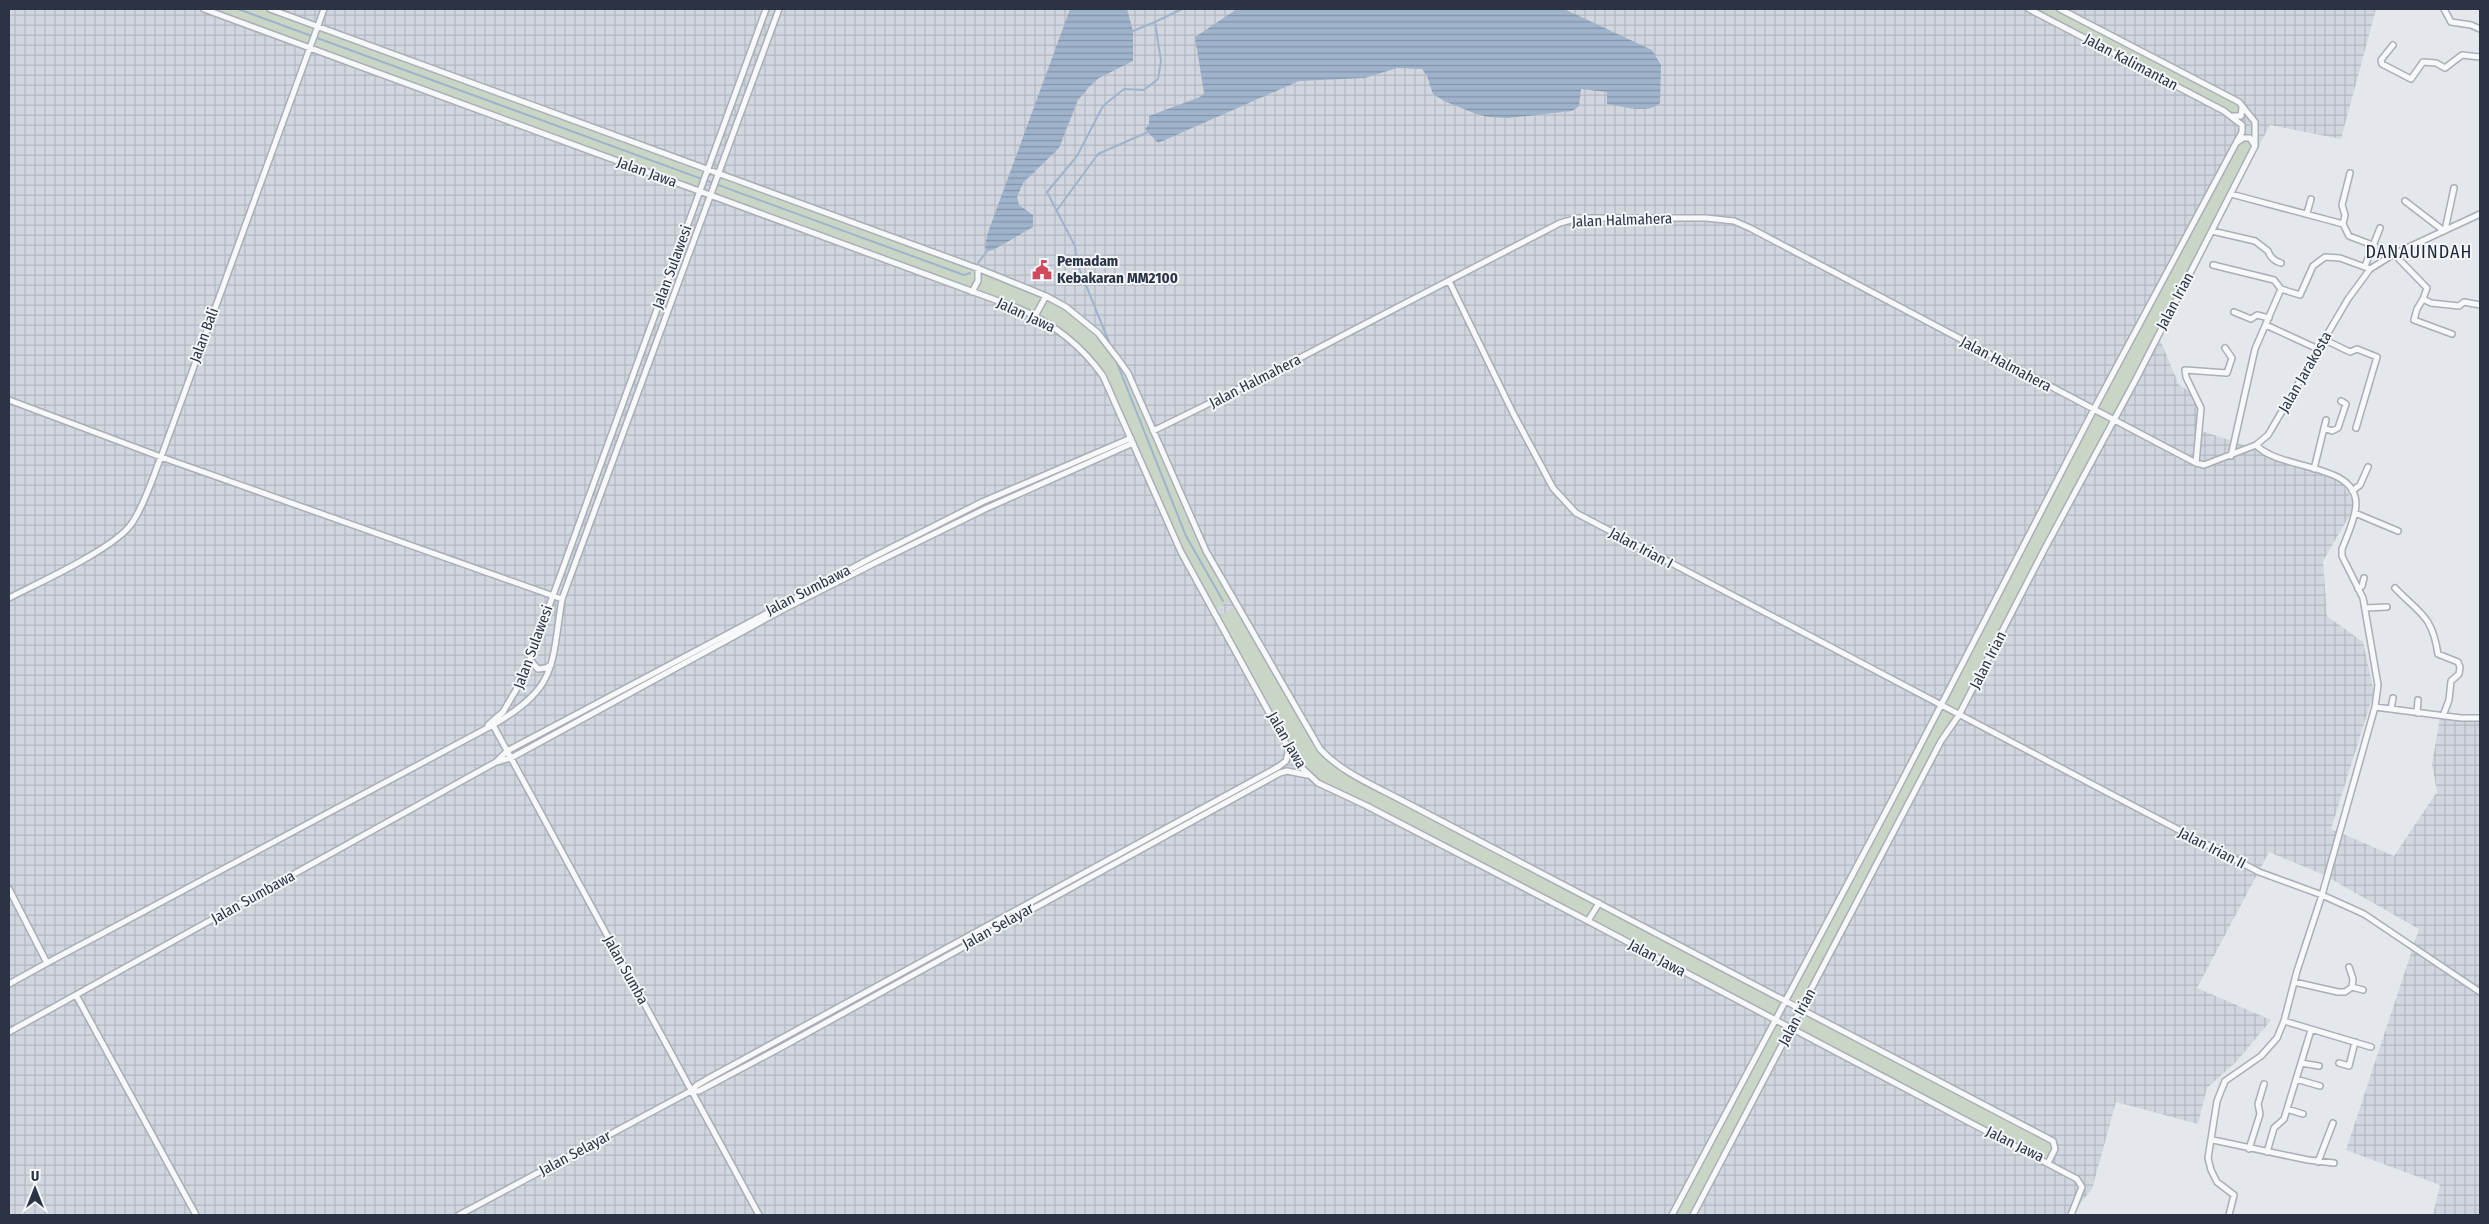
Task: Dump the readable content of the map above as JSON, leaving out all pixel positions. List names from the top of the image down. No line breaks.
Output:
{"streets":{"street":["Jalan Kalimantan","Jalan Jawa","Jalan Halmahera","Jalan Sulawesi","Jalan Irian","Jalan Bali","Jalan Jarakosta","Jalan Irian I","Jalan Sumbawa","Jalan Irian II","Jalan Selayar","Jalan Sumba"]},"crossings":[["Jalan Kalimantan","Jalan Irian"],["Jalan Jawa","Jalan Halmahera"],["Jalan Jawa","Jalan Sulawesi"],["Jalan Jawa","Jalan Irian"],["Jalan Jawa","Jalan Bali"],["Jalan Jawa","Jalan Sumbawa"],["Jalan Jawa","Jalan Selayar"],["Jalan Halmahera","Jalan Irian"],["Jalan Halmahera","Jalan Irian I"],["Jalan Sulawesi","Jalan Sumba"],["Jalan Irian","Jalan Irian I"],["Jalan Irian","Jalan Irian II"],["Jalan Irian I","Jalan Irian II"],["Jalan Sumbawa","Jalan Sumba"],["Jalan Selayar","Jalan Sumba"]],"districts":["DANAUINDAH"],"places":{"public building":["Pemadam Kebakaran MM2100"]},"north":"top"}
